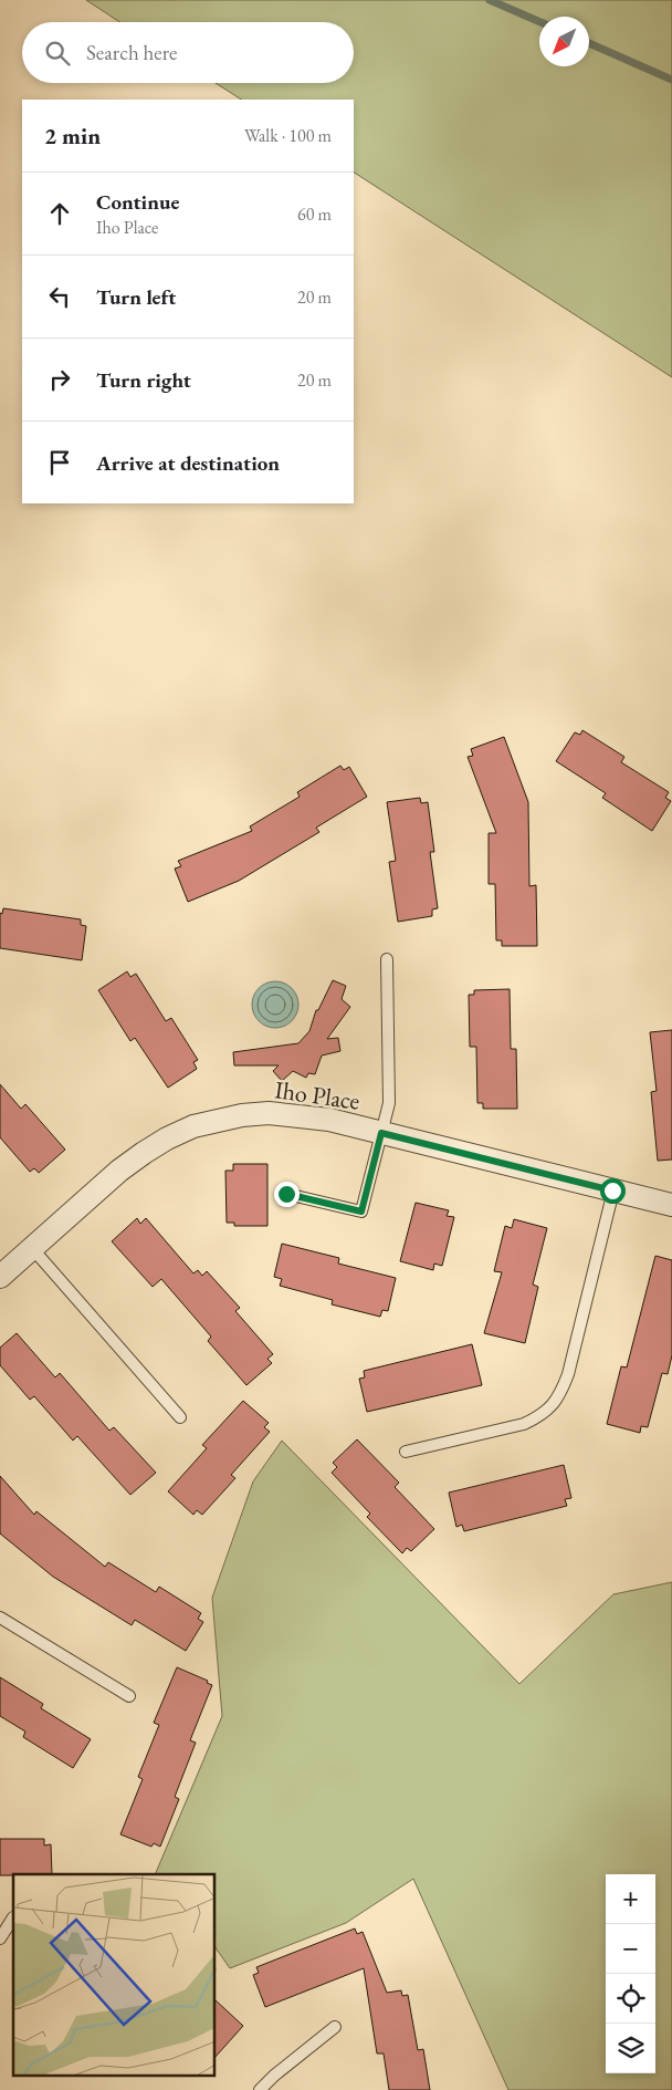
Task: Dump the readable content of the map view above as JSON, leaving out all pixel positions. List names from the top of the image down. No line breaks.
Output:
{"streets":{"street":["Iho Place"]},"north":"bottom left","page":{"search":"Search here","heading":["2 min","Walk · 100 m"],"list":[["Continue","Iho Place","60 m"],["Turn left","20 m"],["Turn right","20 m"],"Arrive at destination"],"map_buttons":["+","−"]}}
